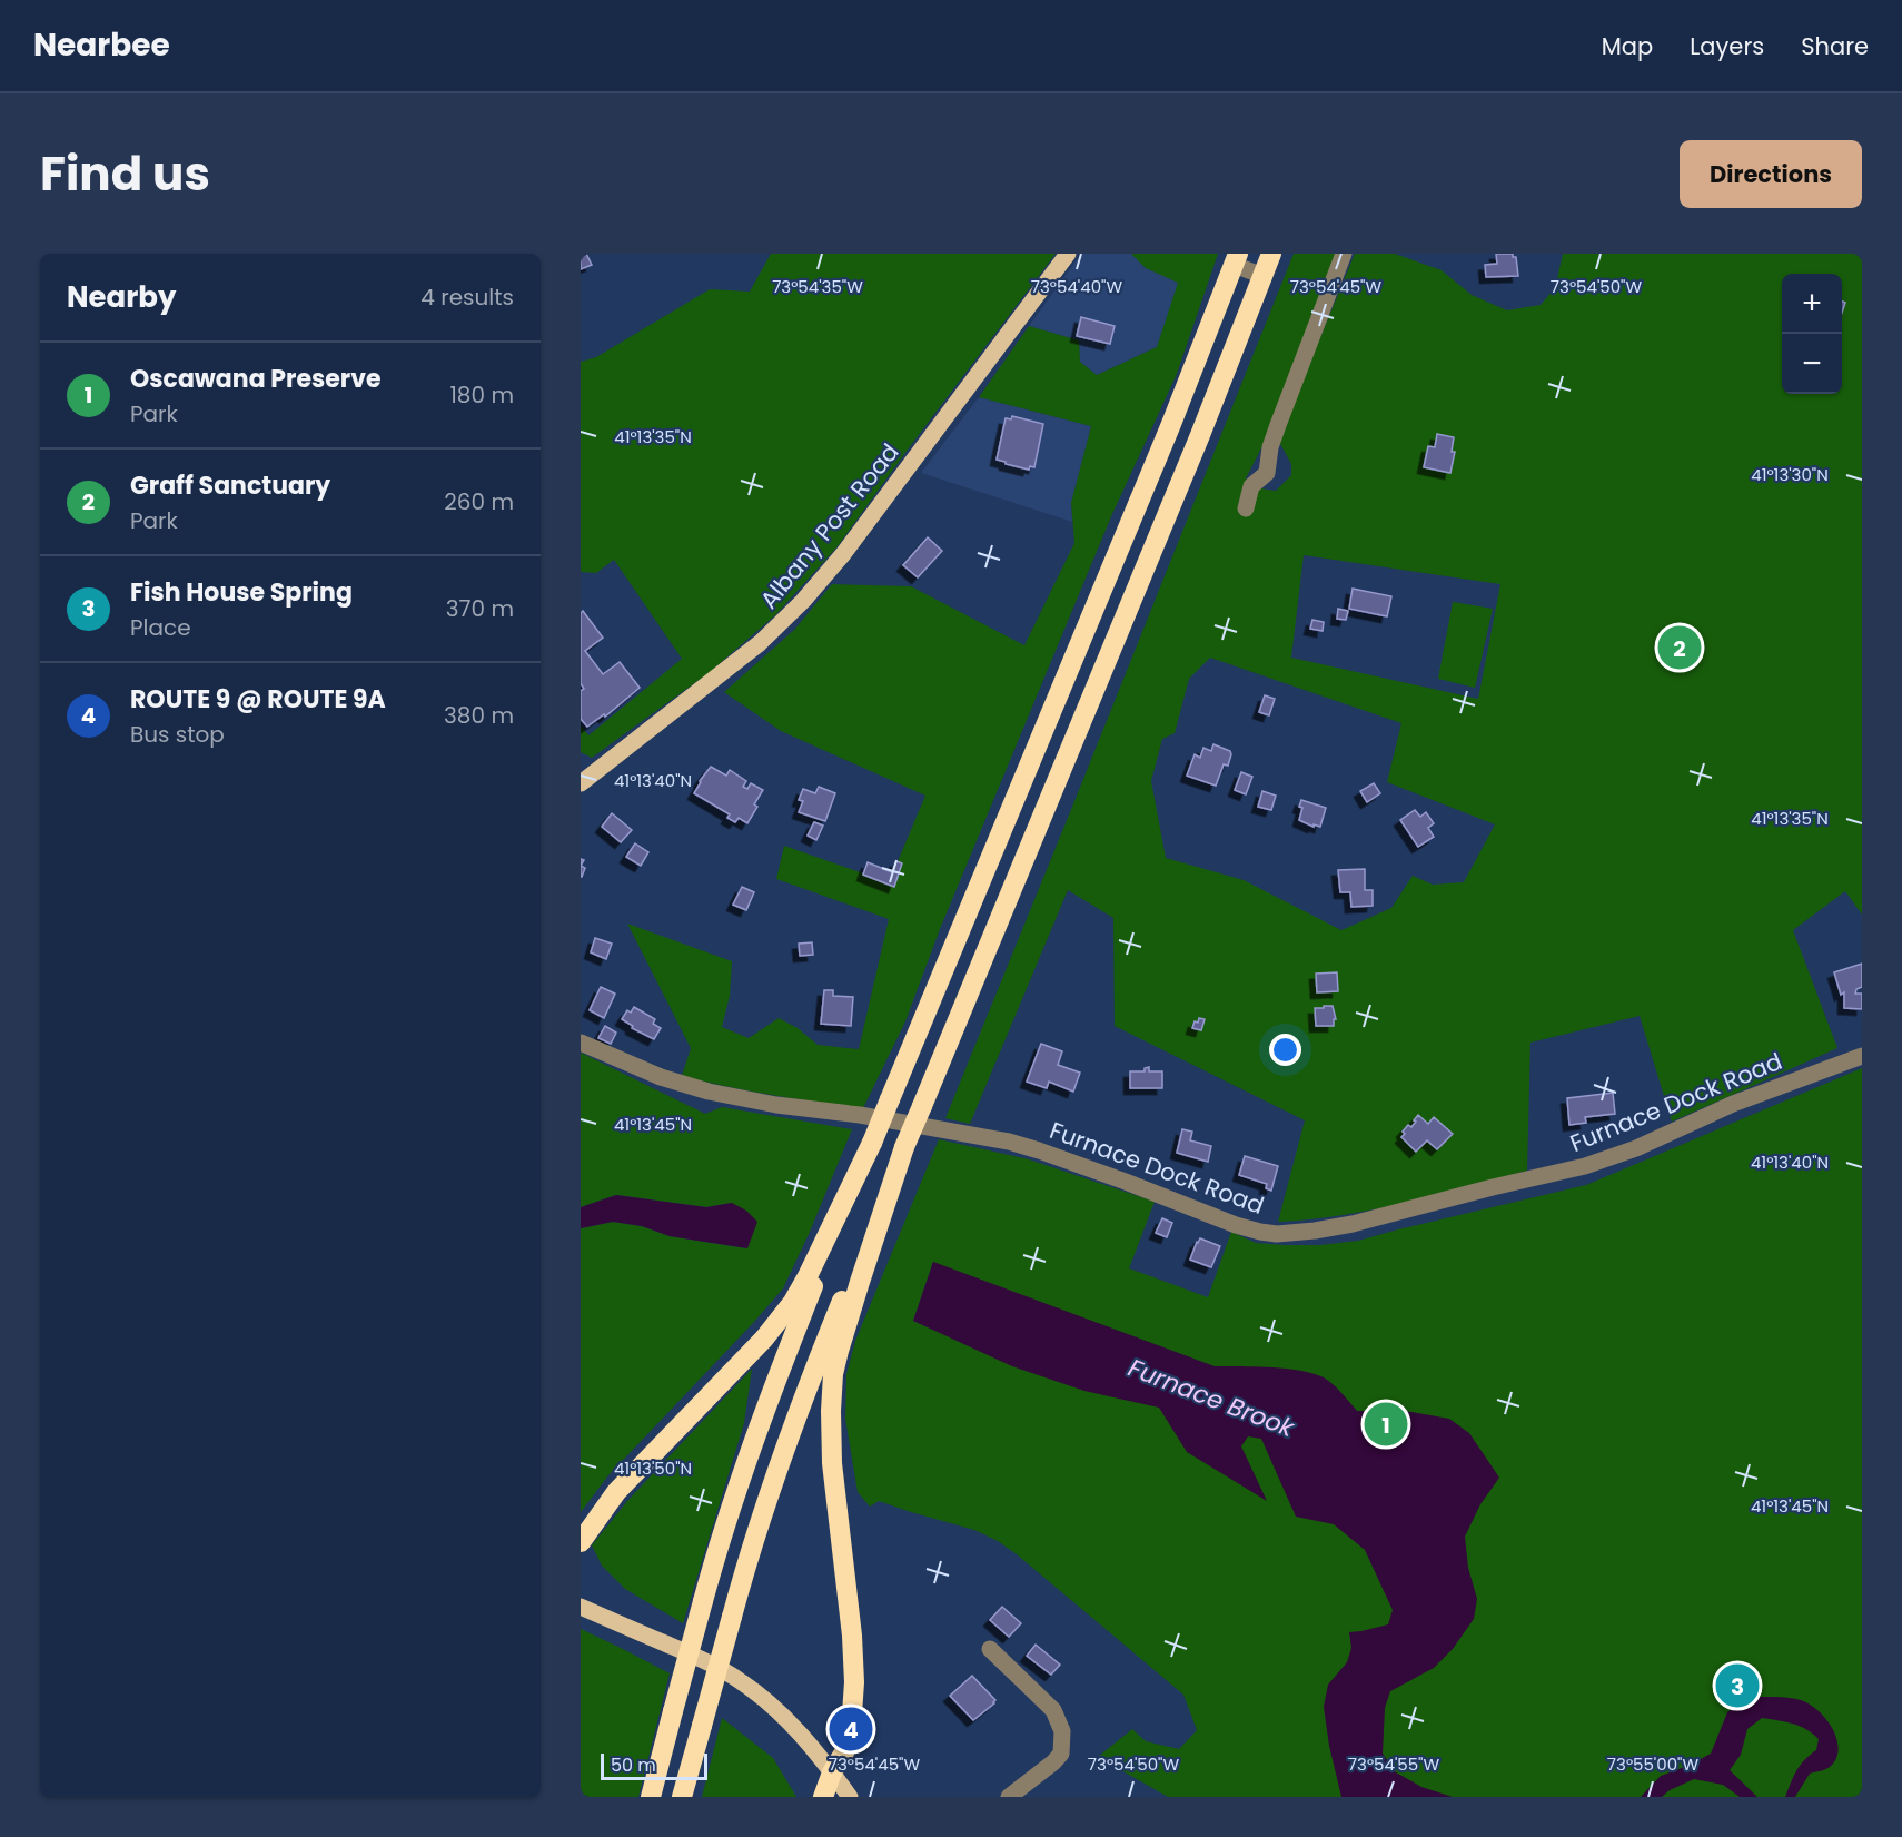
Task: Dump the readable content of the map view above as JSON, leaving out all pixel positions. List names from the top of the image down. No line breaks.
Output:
{"streets":{"main road":["Albany Post Road"],"street":["Furnace Dock Road"]},"water":["Furnace Brook"],"scale_bar":"50 m","page":{"header":"Nearbee","nav":["Map","Layers","Share"],"title":"Find us","buttons":"Directions","heading":["Nearby","4 results"],"map_buttons":["+","−"],"list":[{"mark":"1","name":"Oscawana Preserve","note":"Park","value":"180 m"},{"mark":"2","name":"Graff Sanctuary","note":"Park","value":"260 m"},{"mark":"3","name":"Fish House Spring","note":"Place","value":"370 m"},{"mark":"4","name":"ROUTE 9 @ ROUTE 9A","note":"Bus stop","value":"380 m"}],"pins":["2","1","3","4"],"scale":"50 m"},"coordinates":["73°54'35\"W","73°54'40\"W","73°54'45\"W","73°54'50\"W","41°13'35\"N","41°13'30\"N","41°13'40\"N","41°13'45\"N","41°13'50\"N","73°54'55\"W","73°55'00\"W"]}
